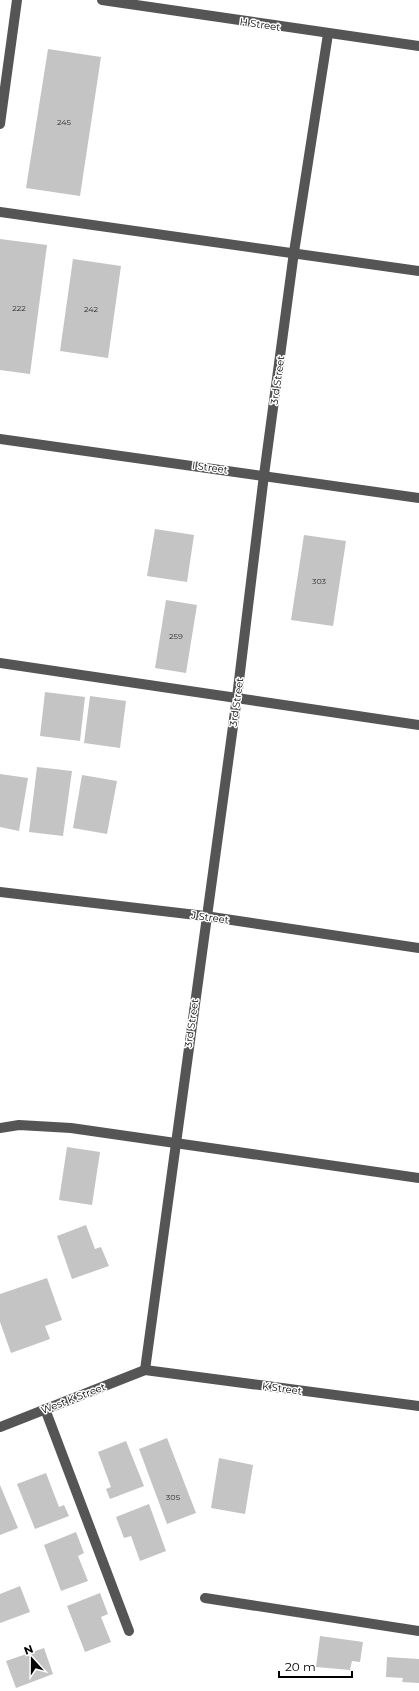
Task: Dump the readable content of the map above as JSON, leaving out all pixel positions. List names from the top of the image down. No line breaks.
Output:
{"streets":{"street":["H Street","3rd Street","I Street","J Street","K Street","West K Street"]},"crossings":[["H Street","3rd Street"],["3rd Street","I Street"],["3rd Street","J Street"],["3rd Street","K Street"],["3rd Street","West K Street"],["K Street","West K Street"]],"house_numbers":["245","222","242","303","259","305"],"scale_bar":"20 m","north":"top"}
